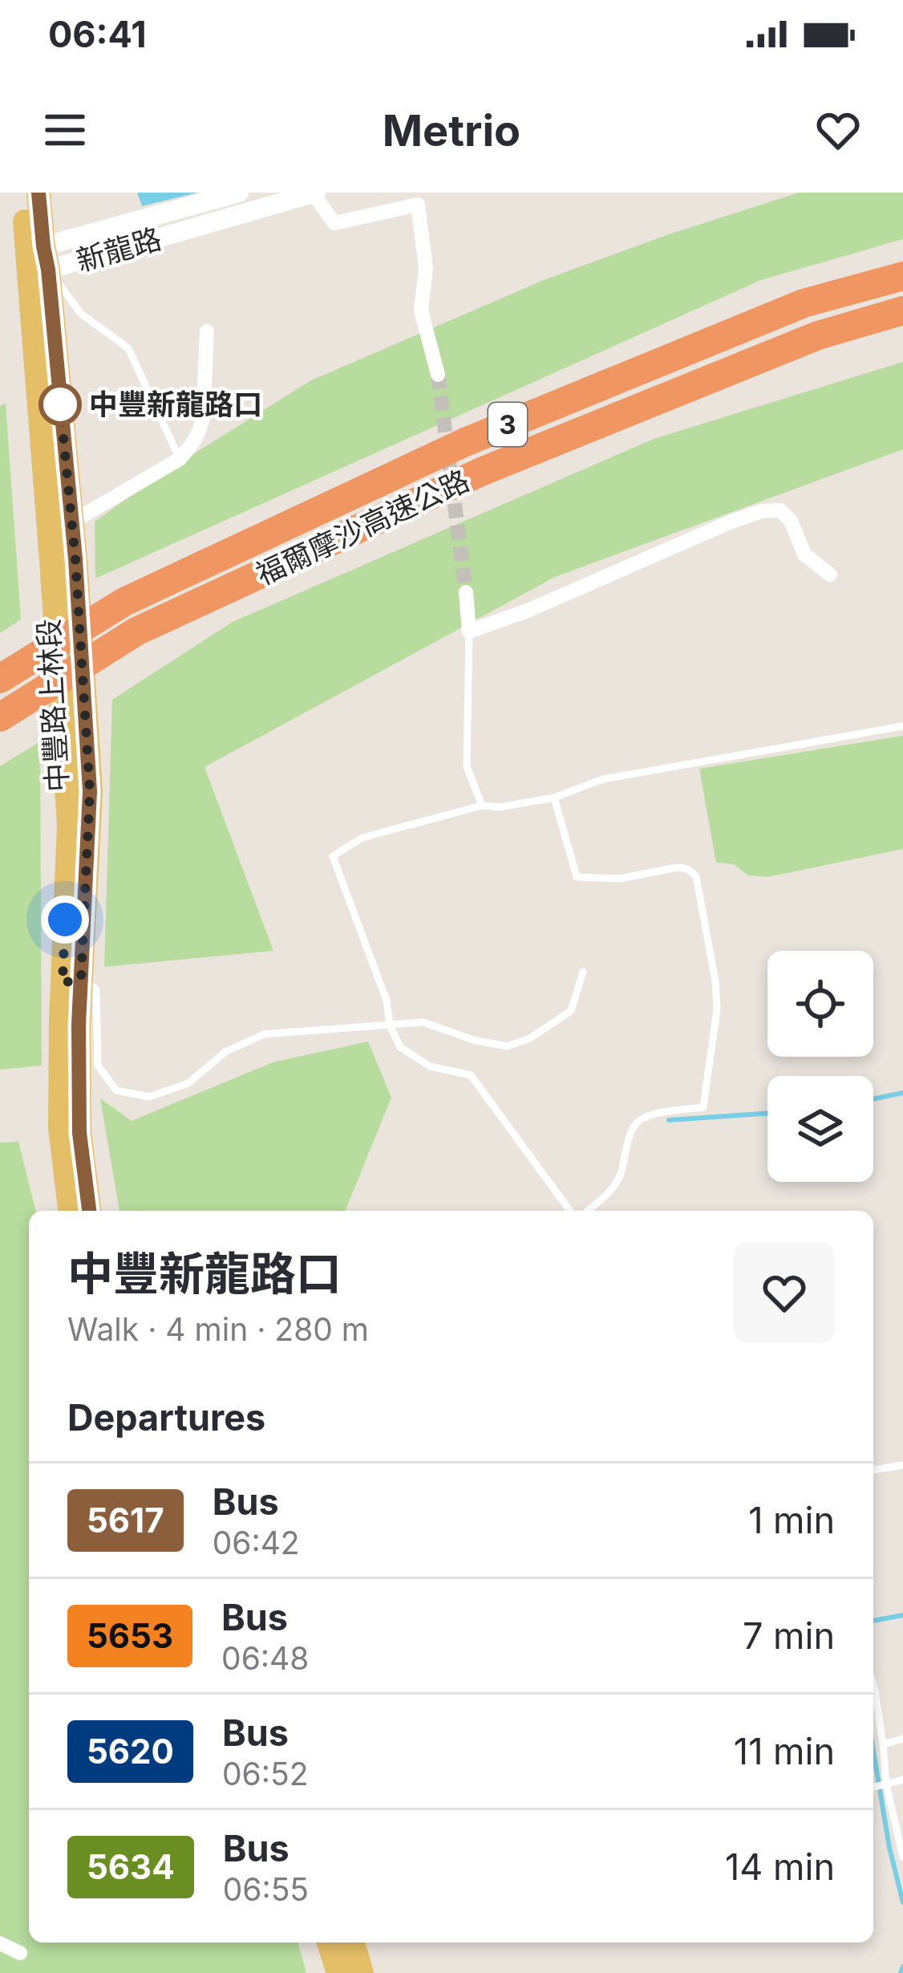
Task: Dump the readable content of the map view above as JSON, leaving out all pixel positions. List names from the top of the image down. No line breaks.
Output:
{"streets":{"highway":["3","福爾摩沙高速公路"],"main road":["中豐路上林段"],"street":["新龍路"]},"crossings":[["新龍路","中豐路上林段"]],"places":["中豐新龍路口"],"lines":["bus line 5617"],"page":{"status":"06:41","header":"Metrio","heading":[["中豐新龍路口","Walk · 4 min · 280 m"],"Departures"],"list":[{"mark":"5617","name":"Bus","note":"06:42","value":"1 min"},{"mark":"5653","name":"Bus","note":"06:48","value":"7 min"},{"mark":"5620","name":"Bus","note":"06:52","value":"11 min"},{"mark":"5634","name":"Bus","note":"06:55","value":"14 min"}]}}
